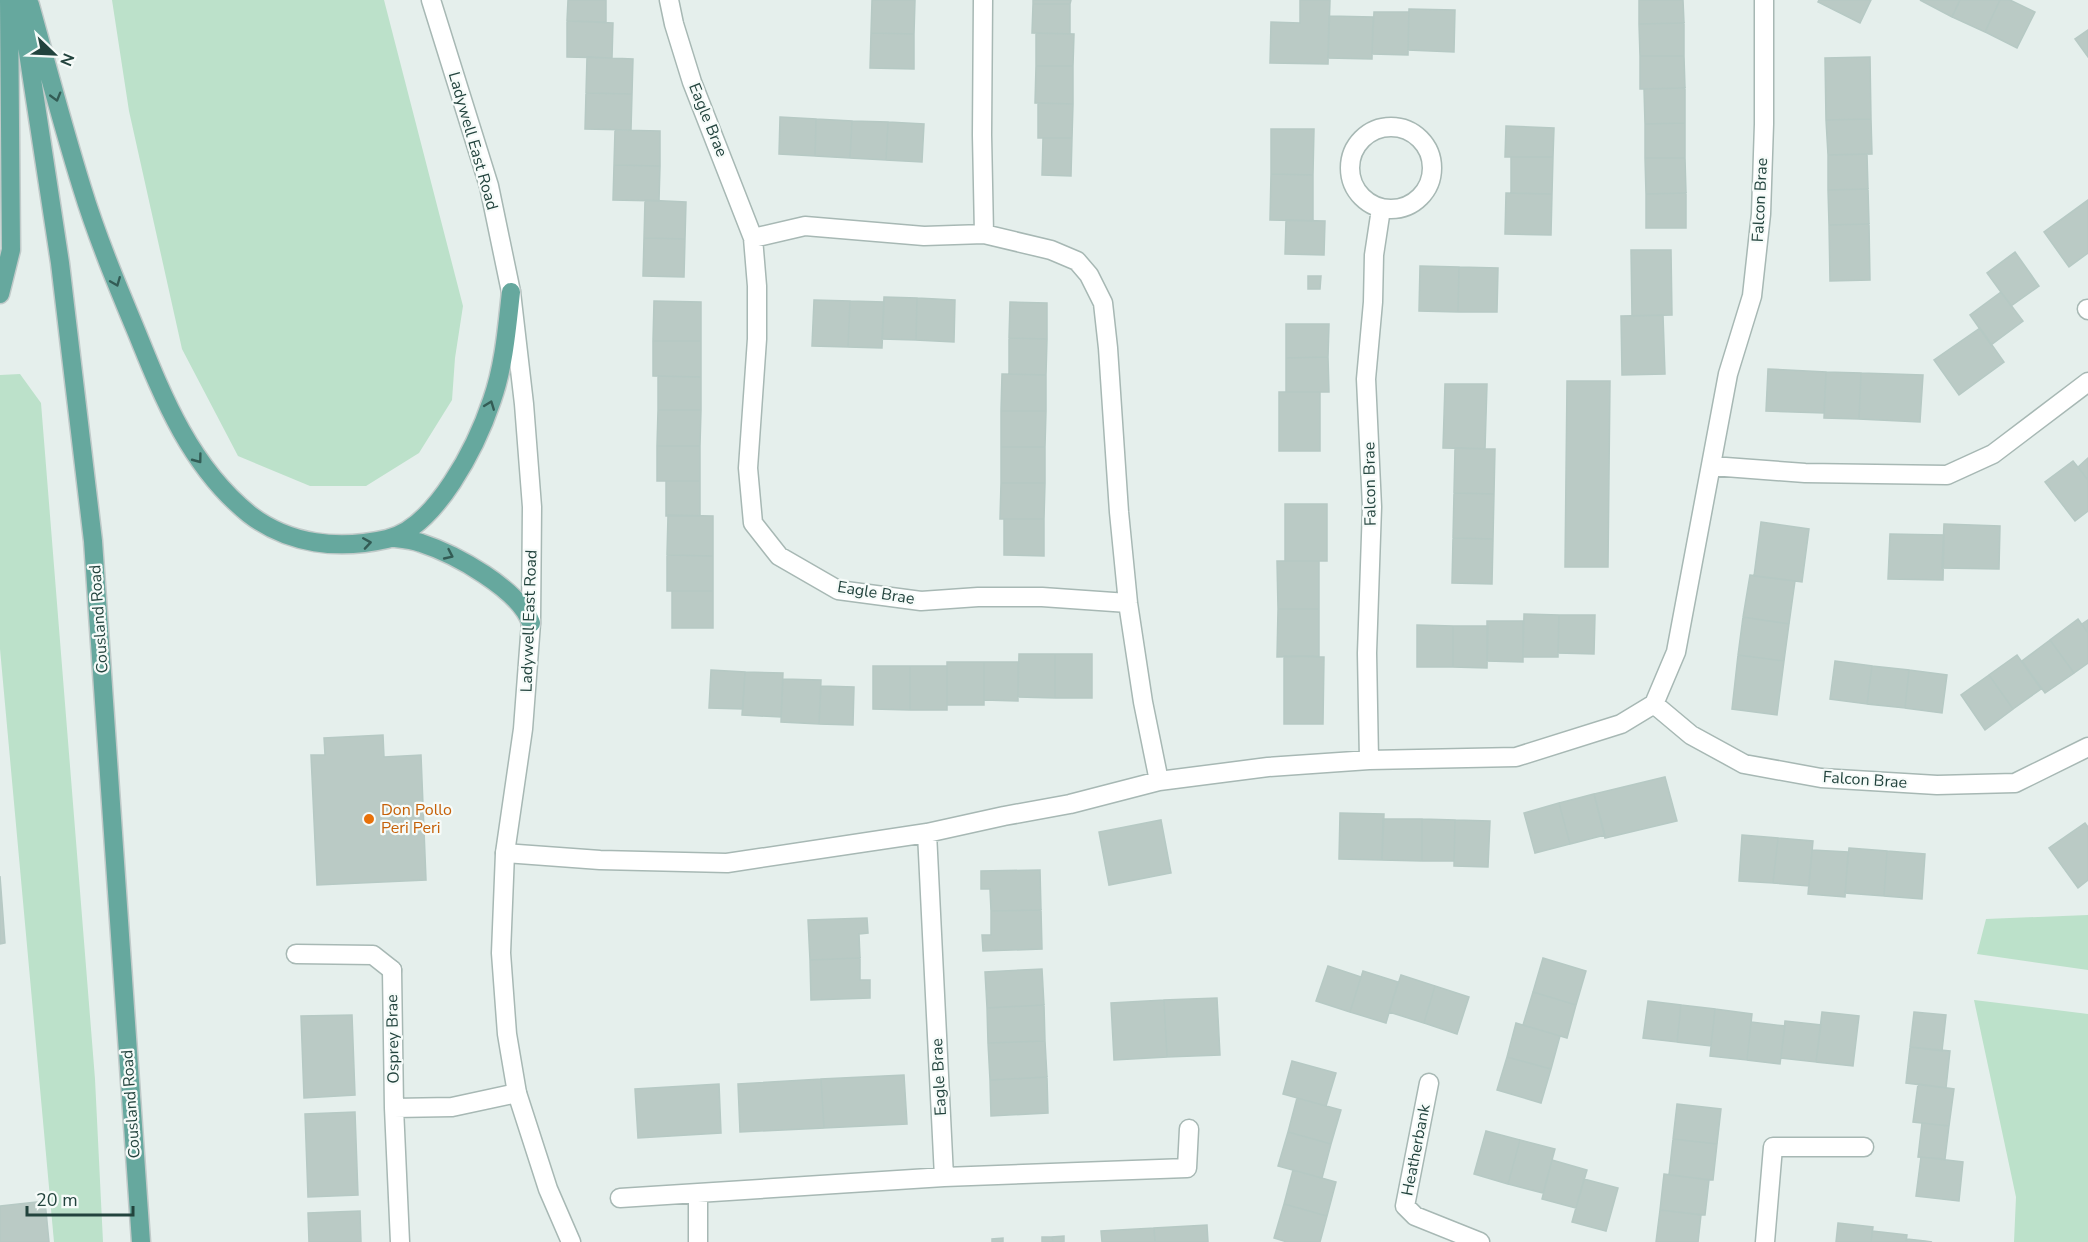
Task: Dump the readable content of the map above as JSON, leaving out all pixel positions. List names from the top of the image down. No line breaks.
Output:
{"streets":{"main road":["Cousland Road"],"street":["Eagle Brae","Ladywell East Road","Falcon Brae","Osprey Brae","Heatherbank"]},"crossings":[["Ladywell East Road","Osprey Brae"]],"places":["Don Pollo Peri Peri"],"scale_bar":"20 m","north":"bottom right"}
